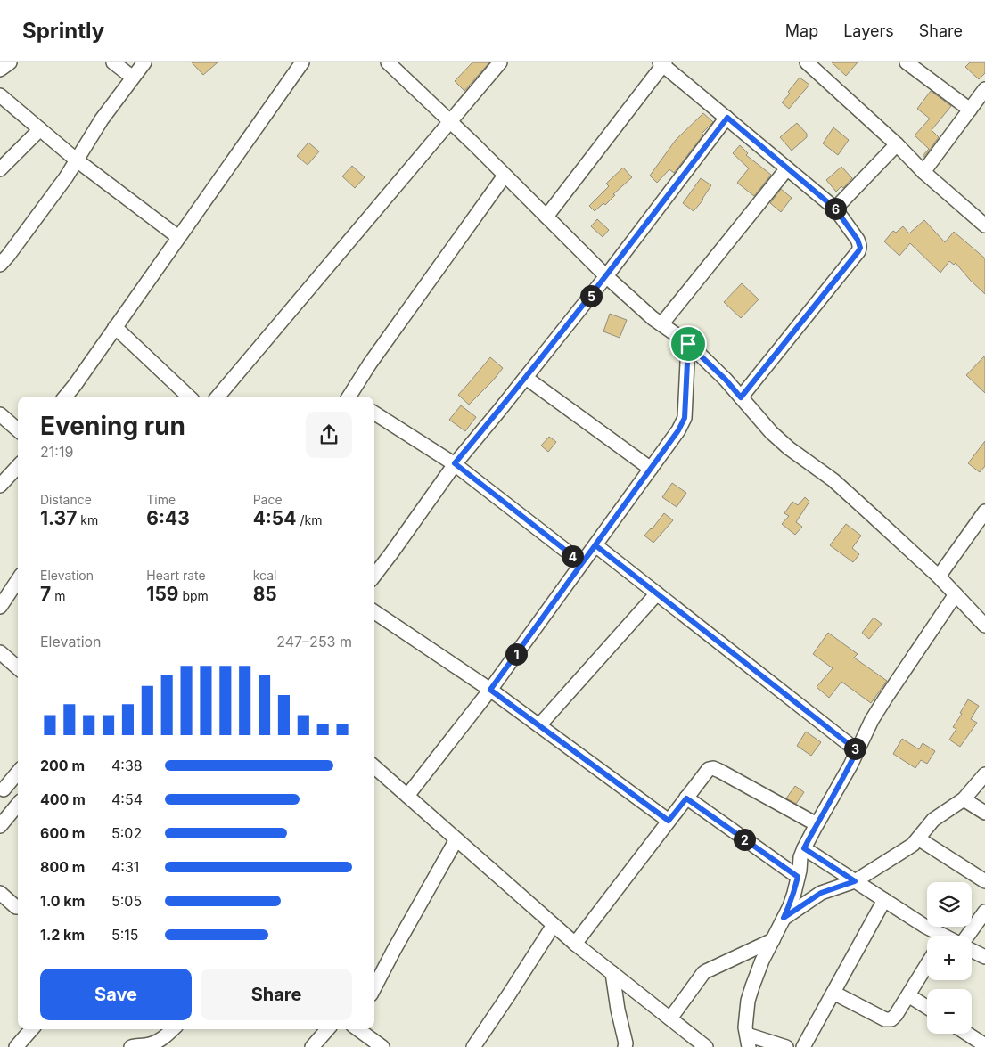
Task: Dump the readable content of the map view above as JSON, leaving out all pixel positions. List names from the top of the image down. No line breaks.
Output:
{"page":{"header":"Sprintly","nav":["Map","Layers","Share"],"pins":["6","5","4","1","3","2"],"heading":["Evening run","21:19"],"stats":[["Distance","1.37 km"],["Time","6:43"],["Pace","4:54 /km"],["Elevation","7 m"],["Heart rate","159 bpm"],["kcal","85"]],"chart":["Elevation","247–253 m"],"list":[{"name":"200 m","note":"4:38"},{"name":"400 m","note":"4:54"},{"name":"600 m","note":"5:02"},{"name":"800 m","note":"4:31"},{"name":"1.0 km","note":"5:05"},{"name":"1.2 km","note":"5:15"}],"map_buttons":["+","−"],"buttons":["Save","Share"]}}
